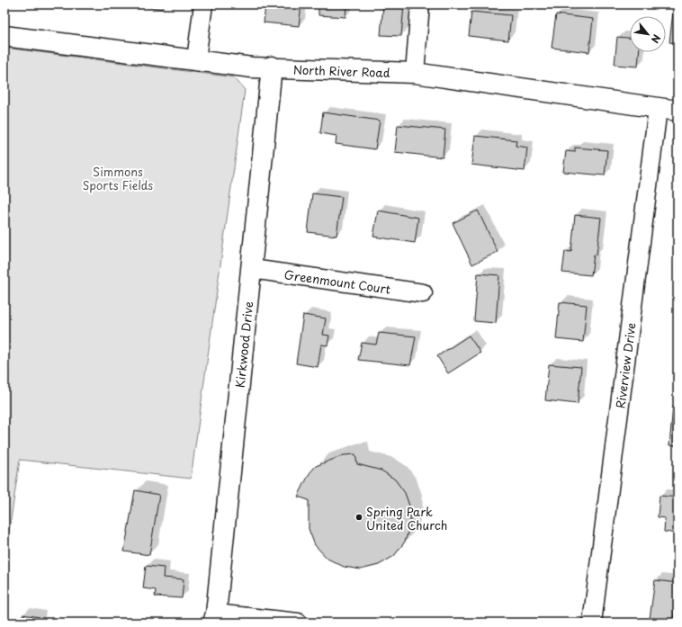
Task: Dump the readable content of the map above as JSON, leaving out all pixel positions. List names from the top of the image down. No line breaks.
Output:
{"streets":{"main road":["North River Road","Kirkwood Drive"],"street":["Greenmount Court","Riverview Drive"]},"crossings":[["North River Road","Kirkwood Drive"],["North River Road","Riverview Drive"],["Greenmount Court","Kirkwood Drive"]],"parks":["Simmons Sports Fields"],"places":["Spring Park United Church"],"north":"bottom right"}
